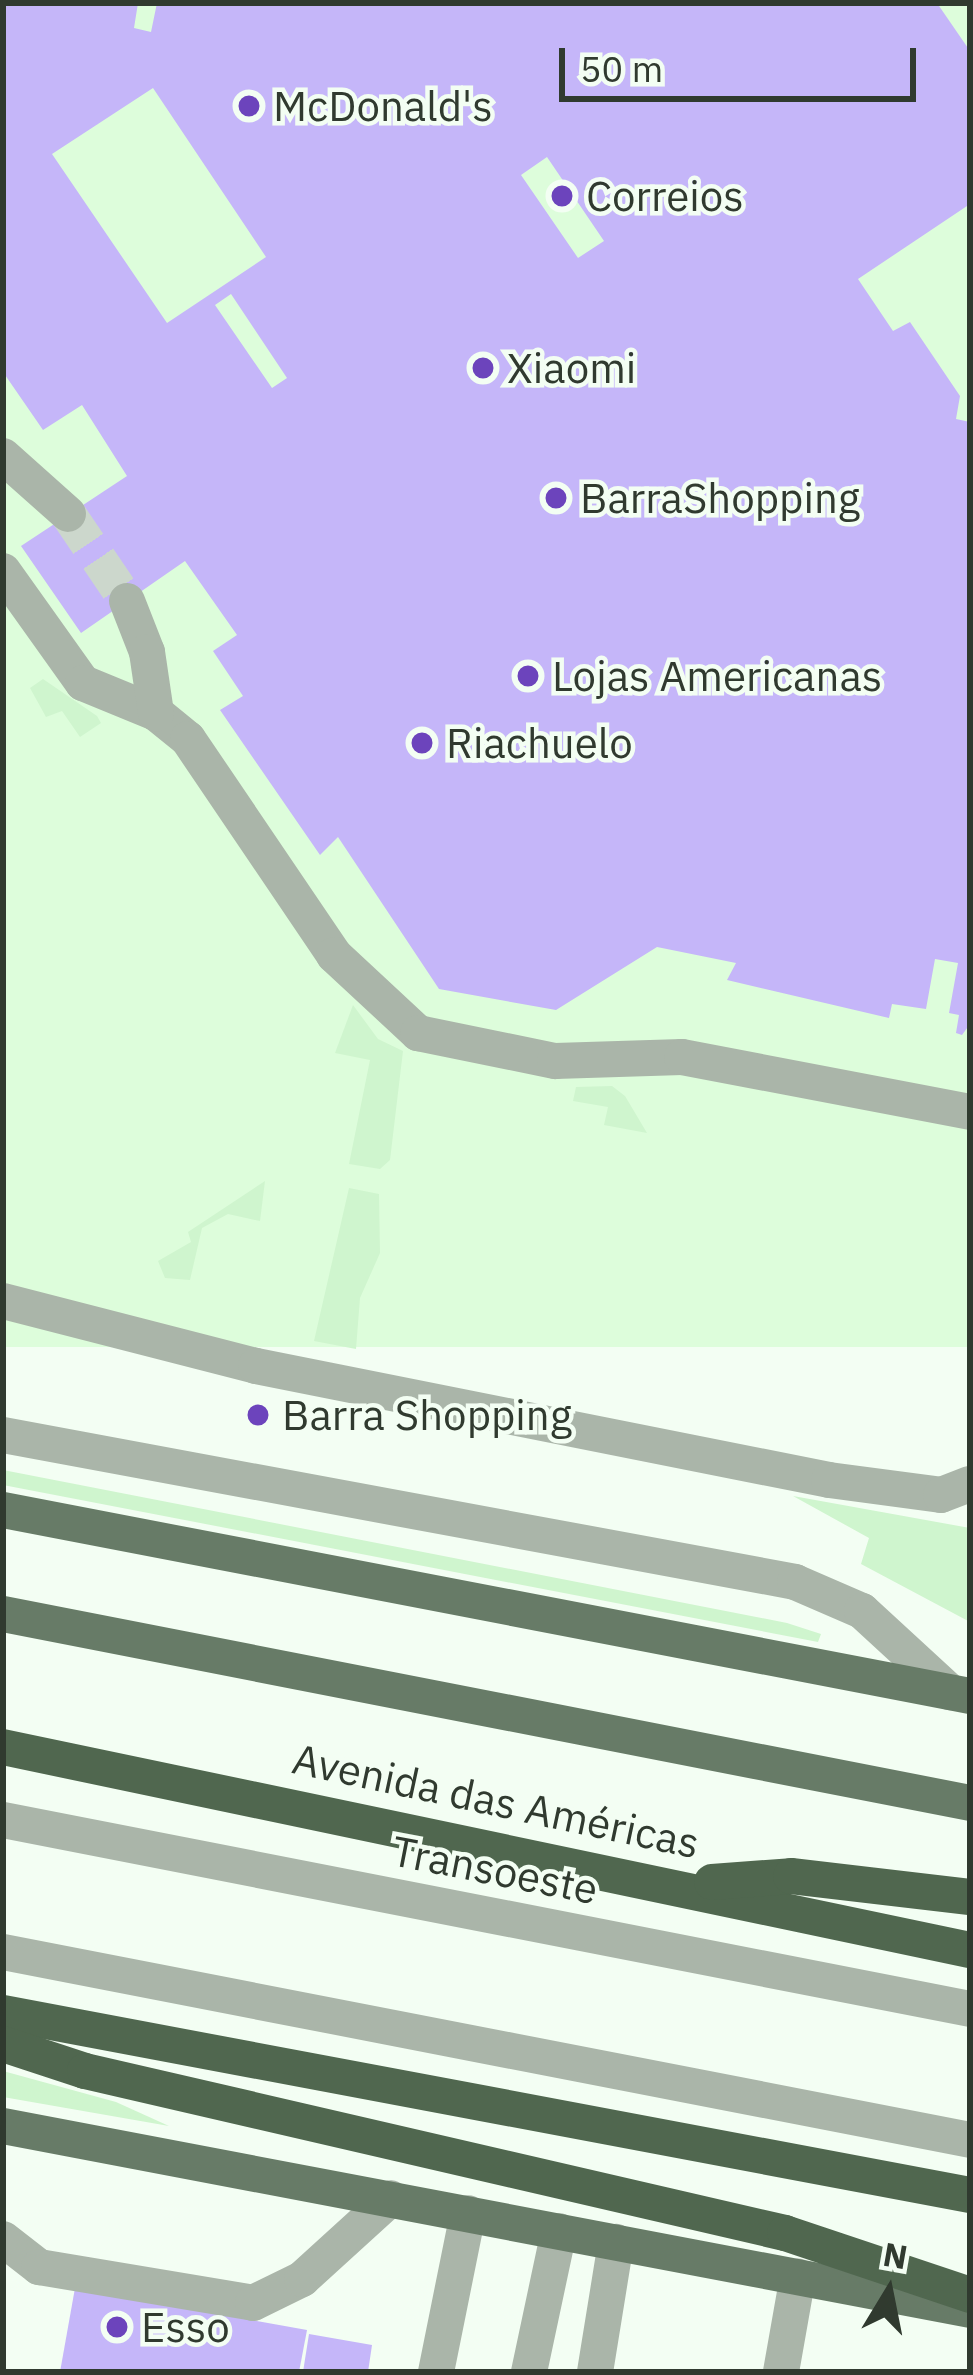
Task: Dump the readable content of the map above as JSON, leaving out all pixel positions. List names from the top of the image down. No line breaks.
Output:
{"streets":{"highway":["Avenida das Américas"],"lane":["Transoeste"]},"places":["McDonald's","Correios","Xiaomi","BarraShopping","Lojas Americanas","Riachuelo","Barra Shopping","Esso"],"scale_bar":"50 m","north":"top"}
